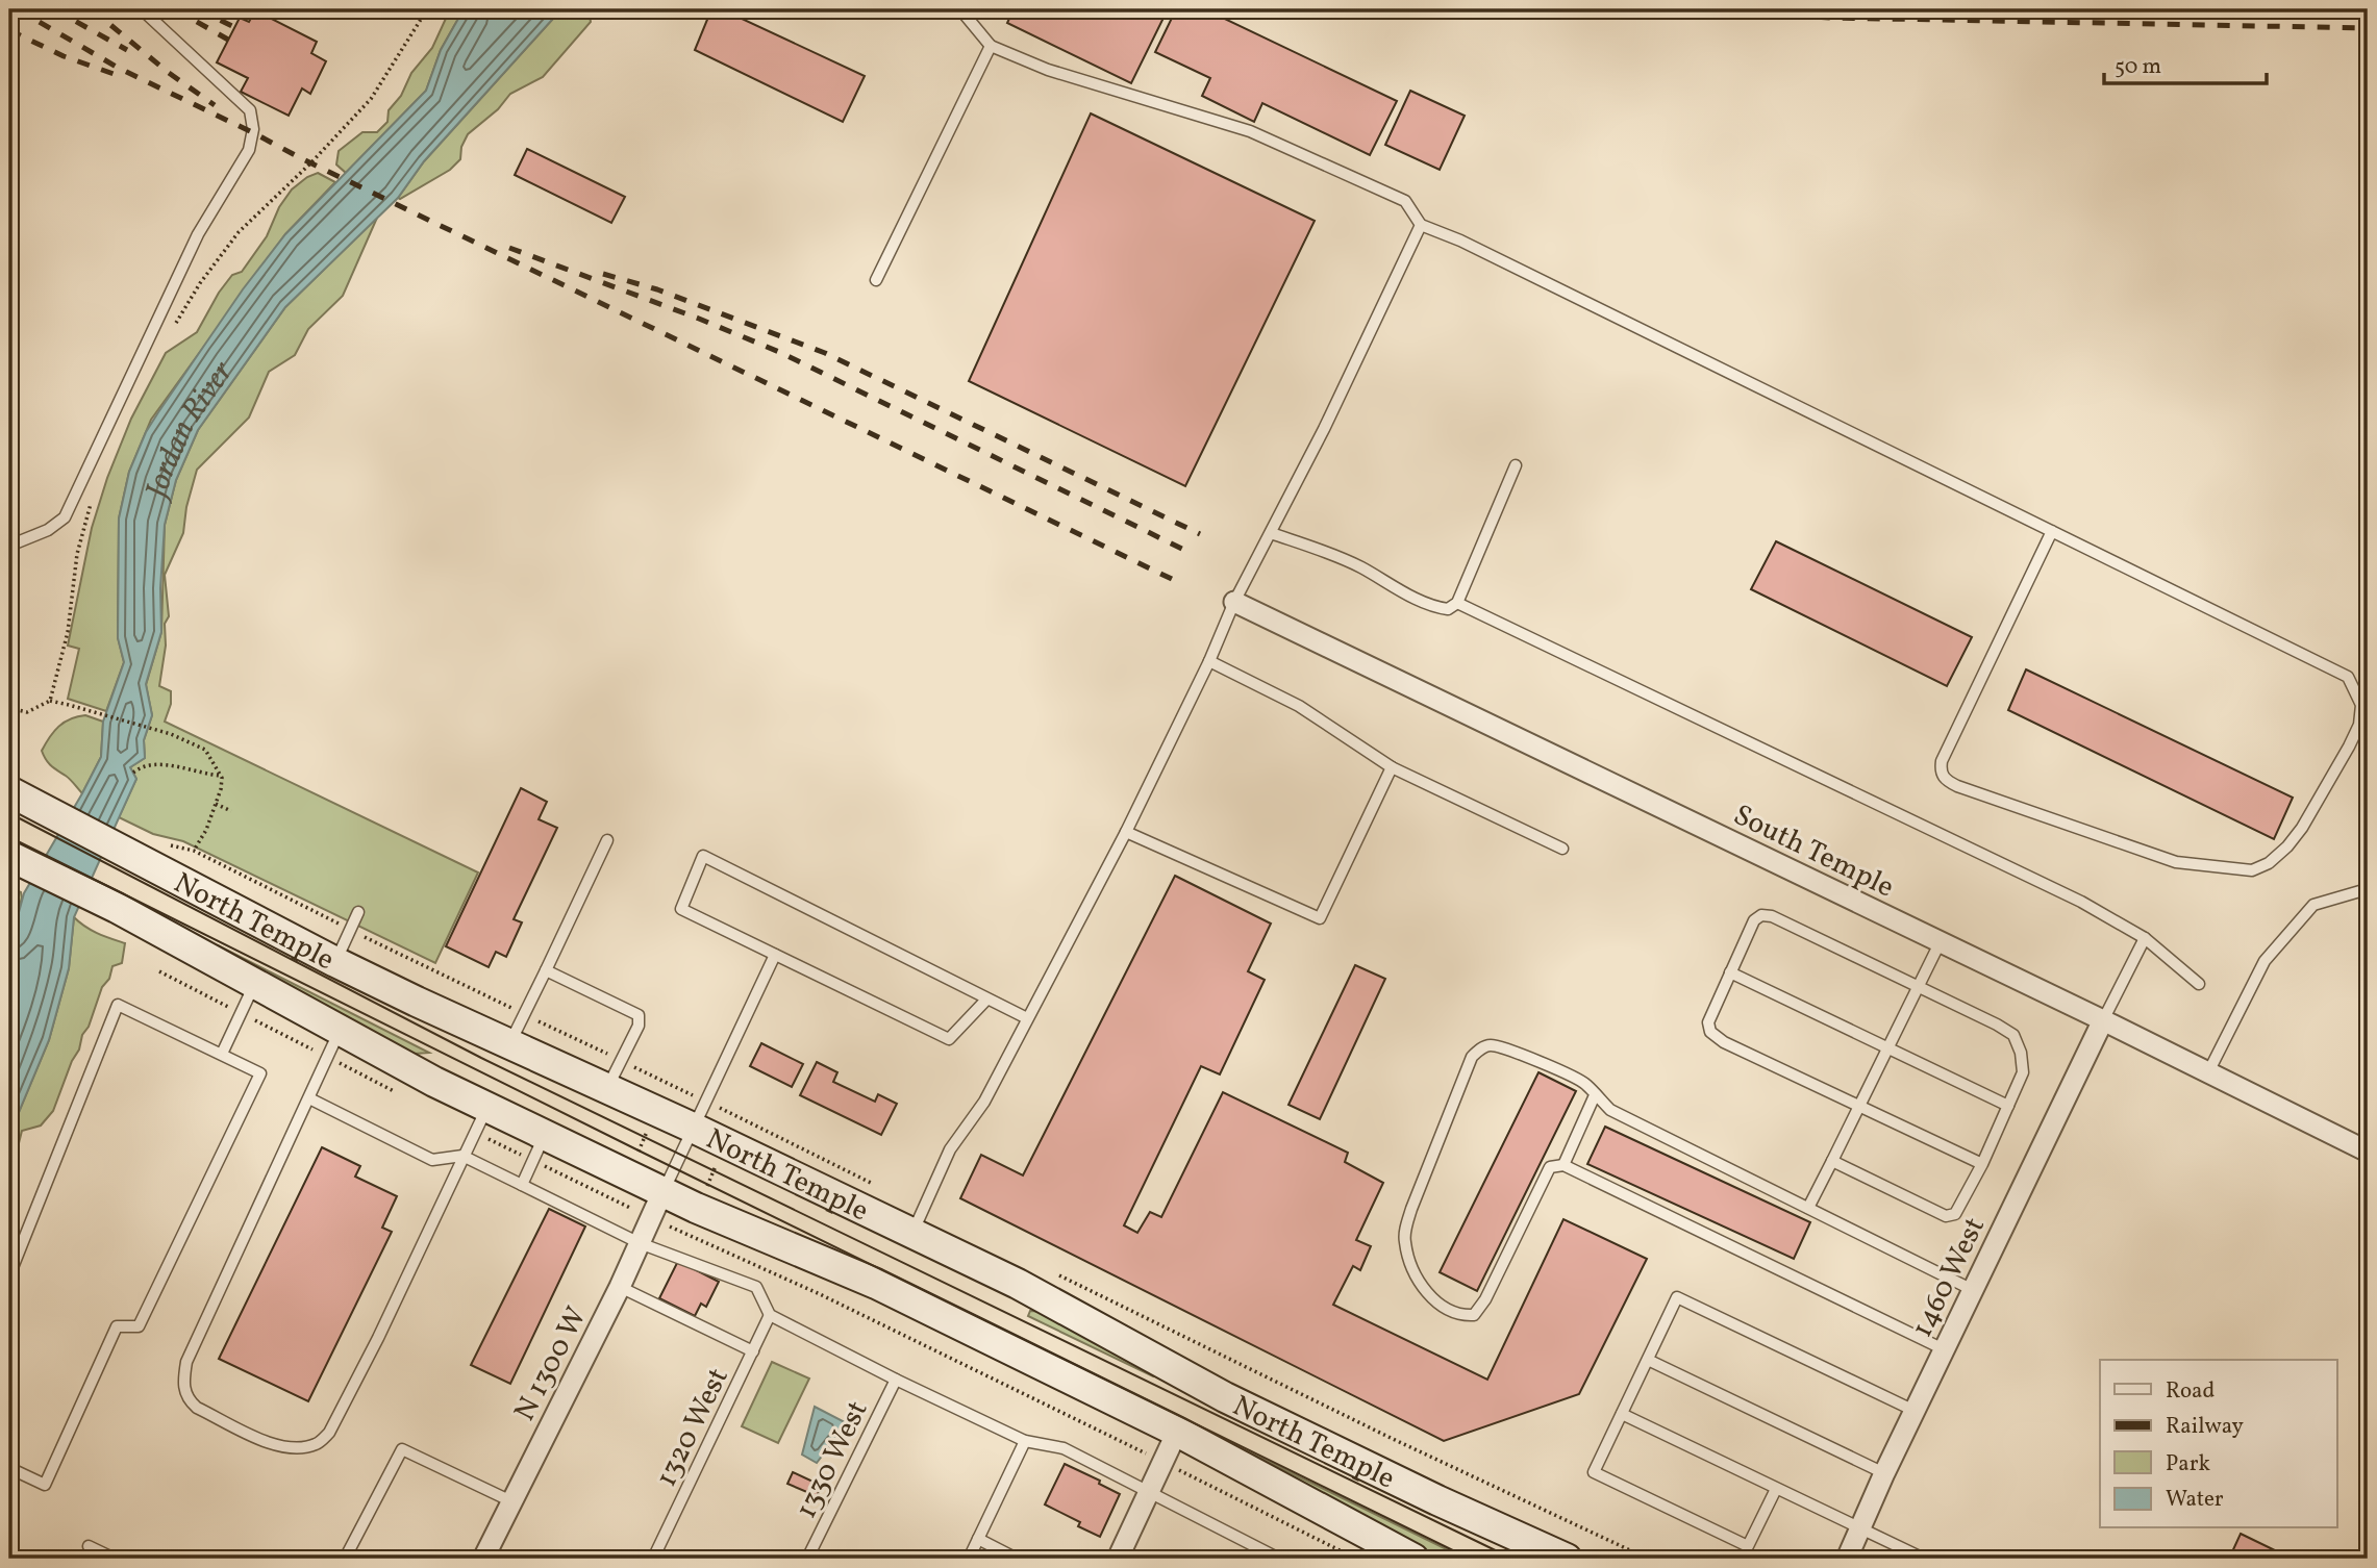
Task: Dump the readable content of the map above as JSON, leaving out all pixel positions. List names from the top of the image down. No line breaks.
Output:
{"streets":{"main road":["North Temple"],"street":["South Temple","1460 West","N 1300 W"],"lane":["1320 West","1330 West"]},"crossings":[["South Temple","1460 West"],["North Temple","N 1300 W"]],"water":["Jordan River"],"legend":["Road","Railway","Park","Water"],"scale_bar":"50 m"}
